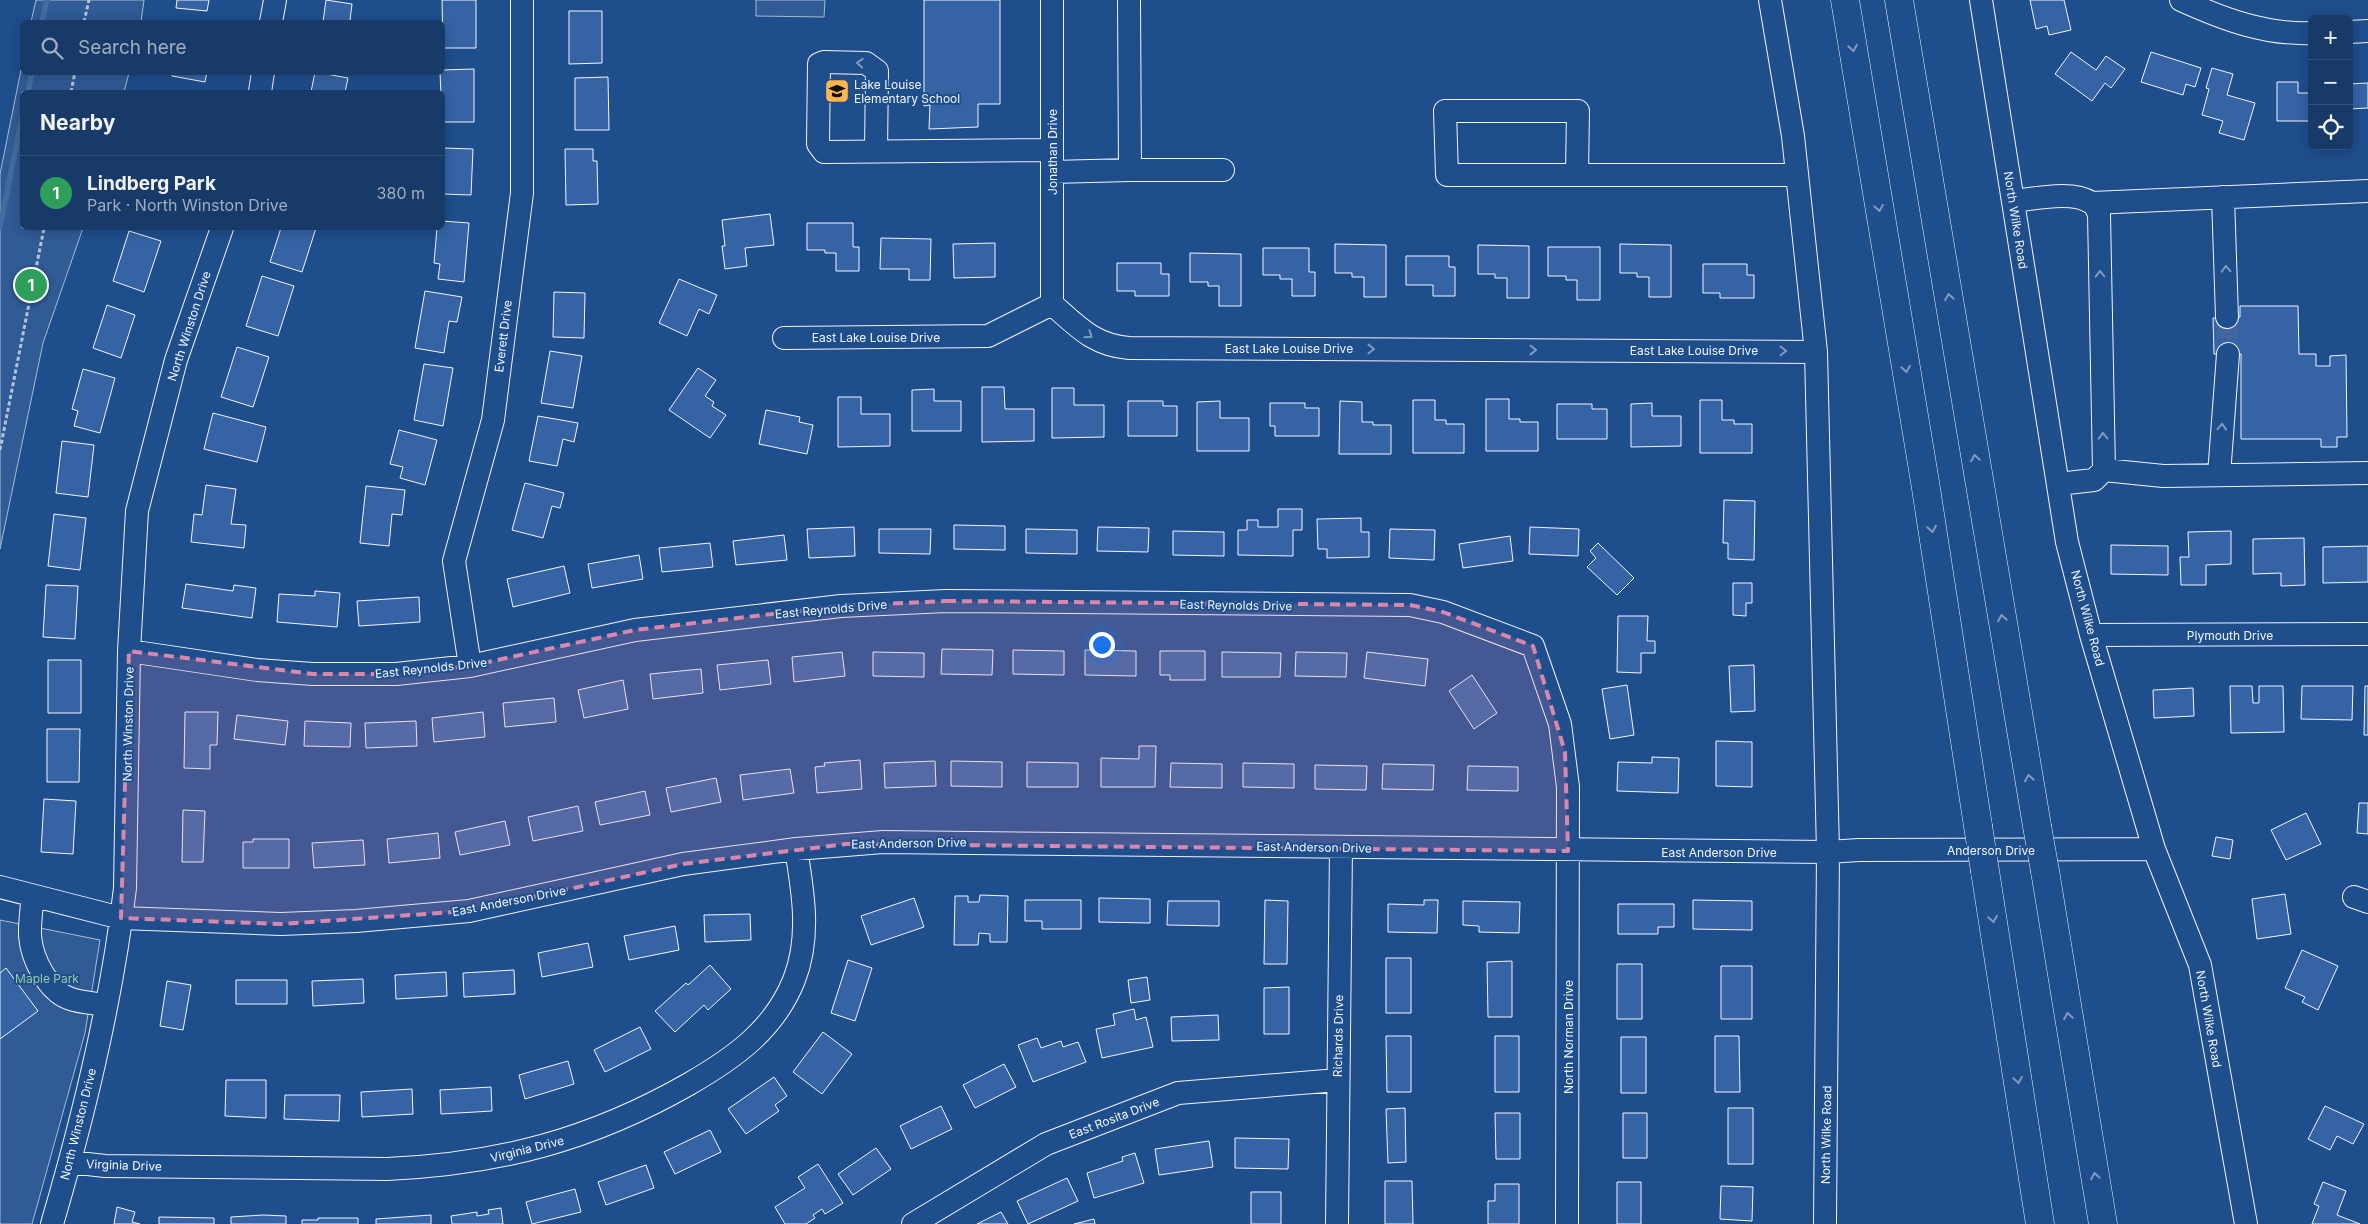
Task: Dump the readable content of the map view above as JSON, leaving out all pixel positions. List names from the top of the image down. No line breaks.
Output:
{"streets":{"street":["Jonathan Drive","North Wilke Road","North Winston Drive","Everett Drive","East Lake Louise Drive","East Reynolds Drive","Plymouth Drive","East Anderson Drive","Anderson Drive","Richards Drive","North Norman Drive","East Rosita Drive","Virginia Drive"]},"crossings":[["Jonathan Drive","East Lake Louise Drive"],["North Wilke Road","East Lake Louise Drive"],["North Wilke Road","Plymouth Drive"],["North Wilke Road","East Anderson Drive"],["North Wilke Road","Anderson Drive"],["North Winston Drive","East Reynolds Drive"],["North Winston Drive","East Anderson Drive"],["North Winston Drive","Virginia Drive"],["Everett Drive","East Reynolds Drive"],["East Reynolds Drive","North Norman Drive"],["East Anderson Drive","Anderson Drive"],["East Anderson Drive","Richards Drive"],["East Anderson Drive","North Norman Drive"],["East Anderson Drive","Virginia Drive"],["Richards Drive","East Rosita Drive"]],"parks":["Maple Park"],"places":{"school or university":["Lake Louise Elementary School"]},"page":{"map_buttons":["+","−"],"search":"Search here","heading":"Nearby","list":[{"mark":"1","name":"Lindberg Park","note":"Park · North Winston Drive","value":"380 m"}],"pins":"1"}}
